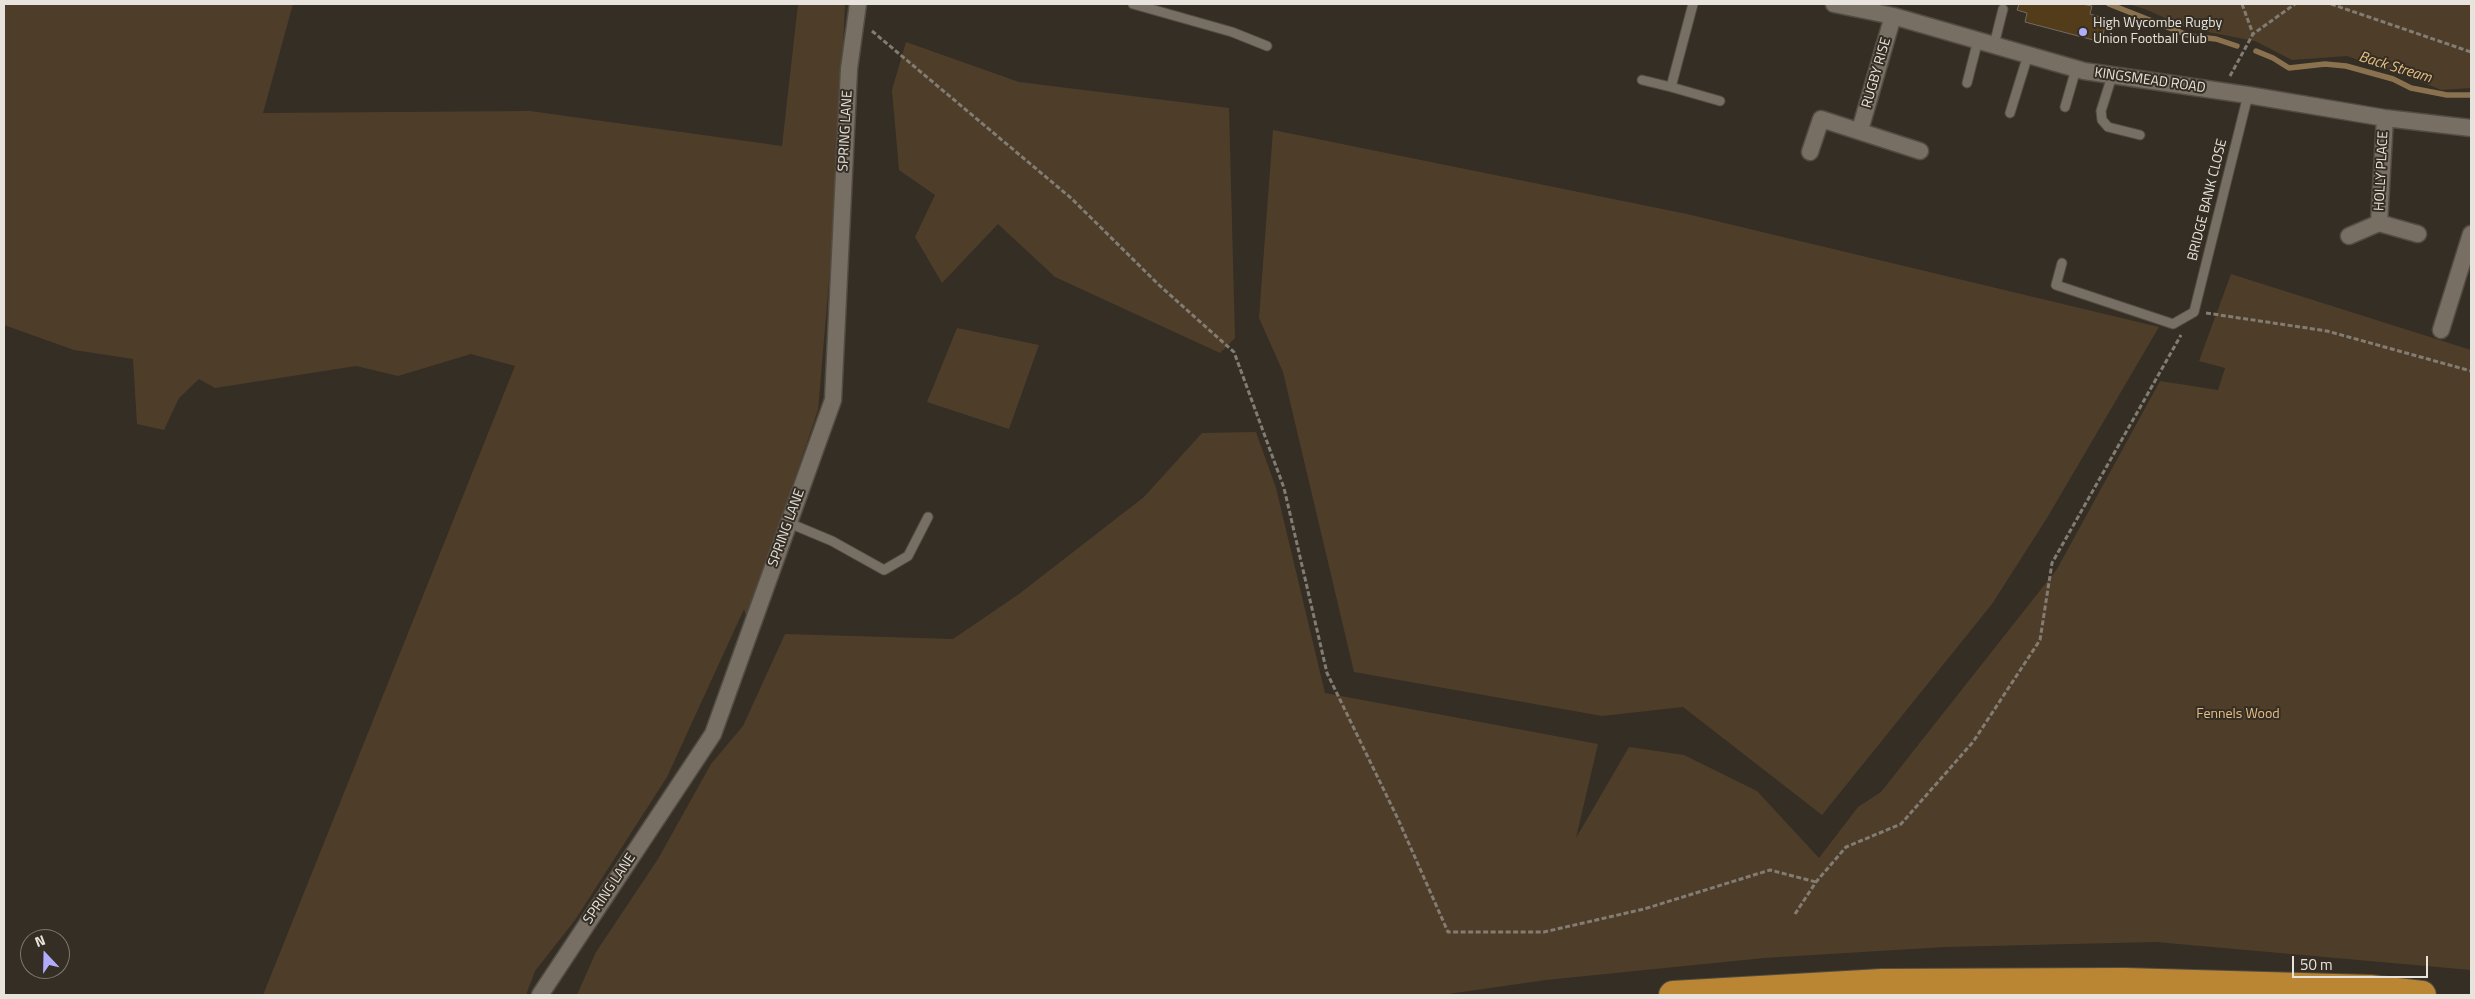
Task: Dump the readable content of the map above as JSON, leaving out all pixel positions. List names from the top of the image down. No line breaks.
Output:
{"streets":{"street":["RUGBY RISE","KINGSMEAD ROAD","SPRING LANE","HOLLY PLACE"],"lane":["BRIDGE BANK CLOSE"]},"crossings":[["RUGBY RISE","KINGSMEAD ROAD"],["KINGSMEAD ROAD","HOLLY PLACE"],["KINGSMEAD ROAD","BRIDGE BANK CLOSE"]],"water":["Back Stream"],"parks":["Fennels Wood"],"places":["High Wycombe Rugby Union Football Club"],"scale_bar":"50 m","north":"top"}
